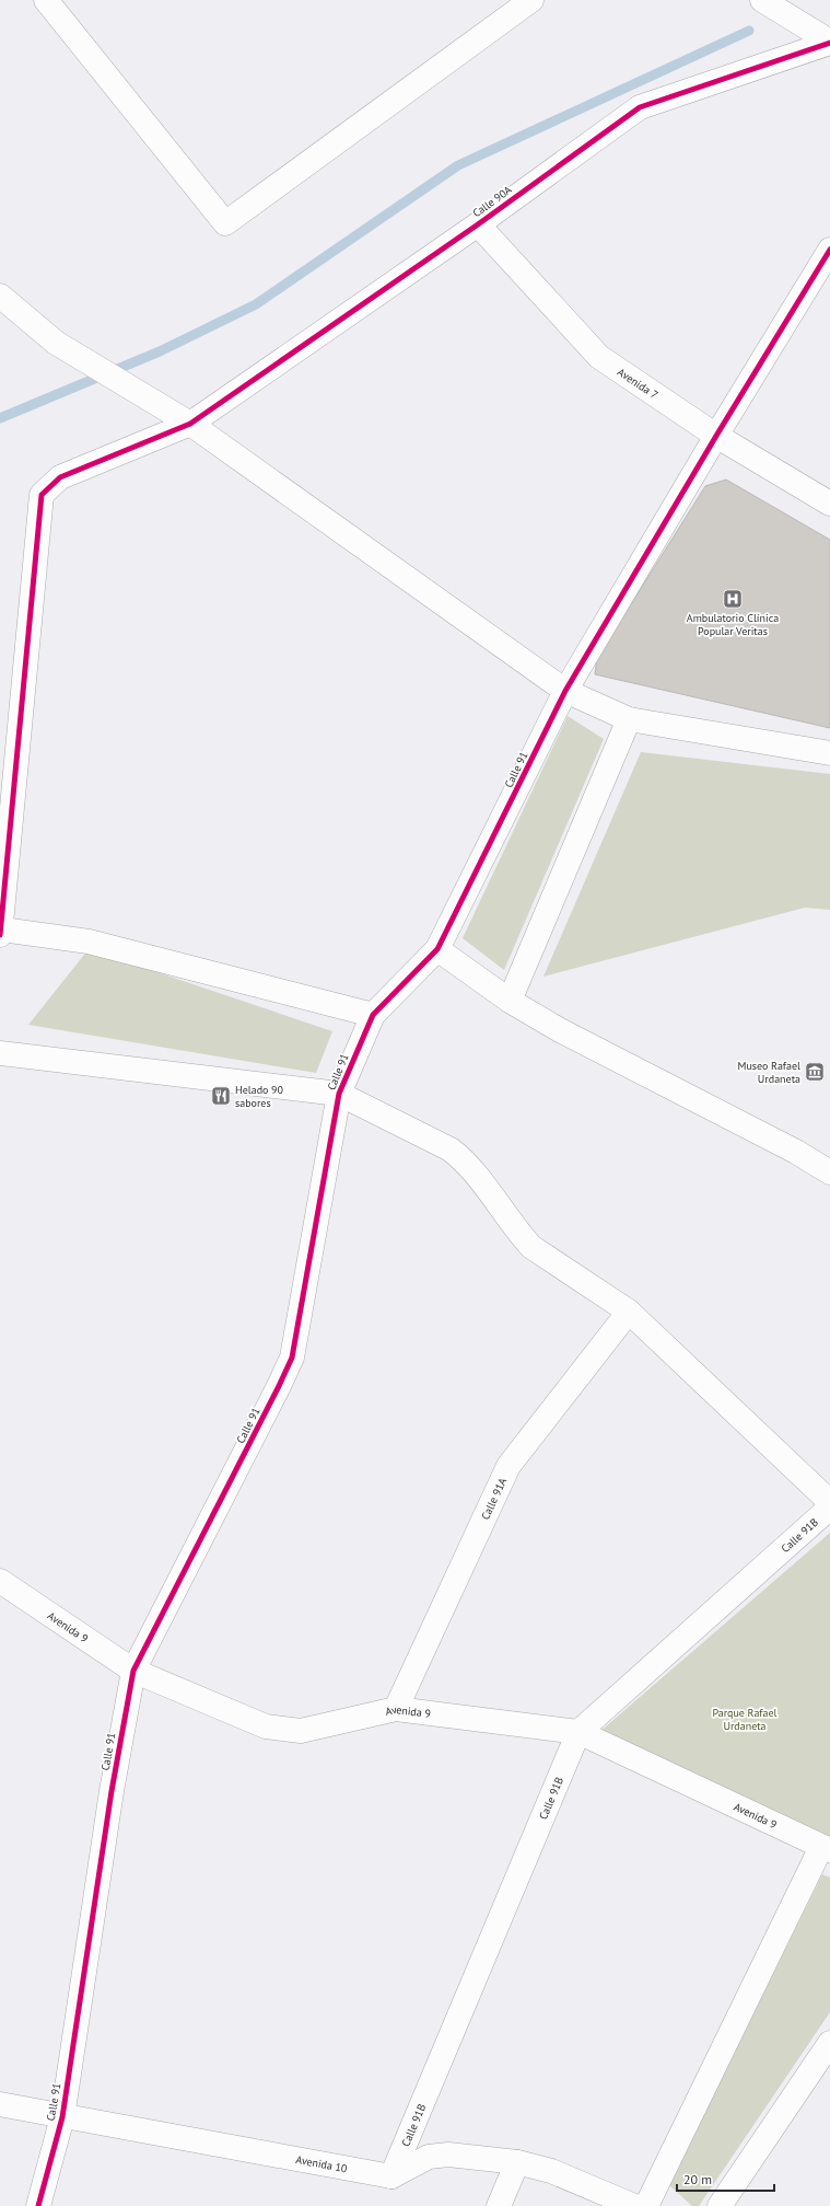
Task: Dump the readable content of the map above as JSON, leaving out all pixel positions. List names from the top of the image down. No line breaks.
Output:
{"streets":{"street":["Calle 90A","Avenida 7","Calle 91","Calle 91A","Calle 91B","Avenida 9","Avenida 10"]},"crossings":[["Calle 90A","Avenida 7"],["Avenida 7","Calle 91"],["Calle 91","Avenida 9"],["Calle 91","Avenida 10"],["Calle 91A","Avenida 9"],["Calle 91B","Avenida 9"],["Calle 91B","Avenida 10"]],"parks":["Parque Rafael Urdaneta"],"places":{"hospital":["Ambulatorio Clínica Popular Veritas"],"museum":["Museo Rafael Urdaneta"],"restaurant":["Helado 90 sabores"]},"scale_bar":"20 m"}
